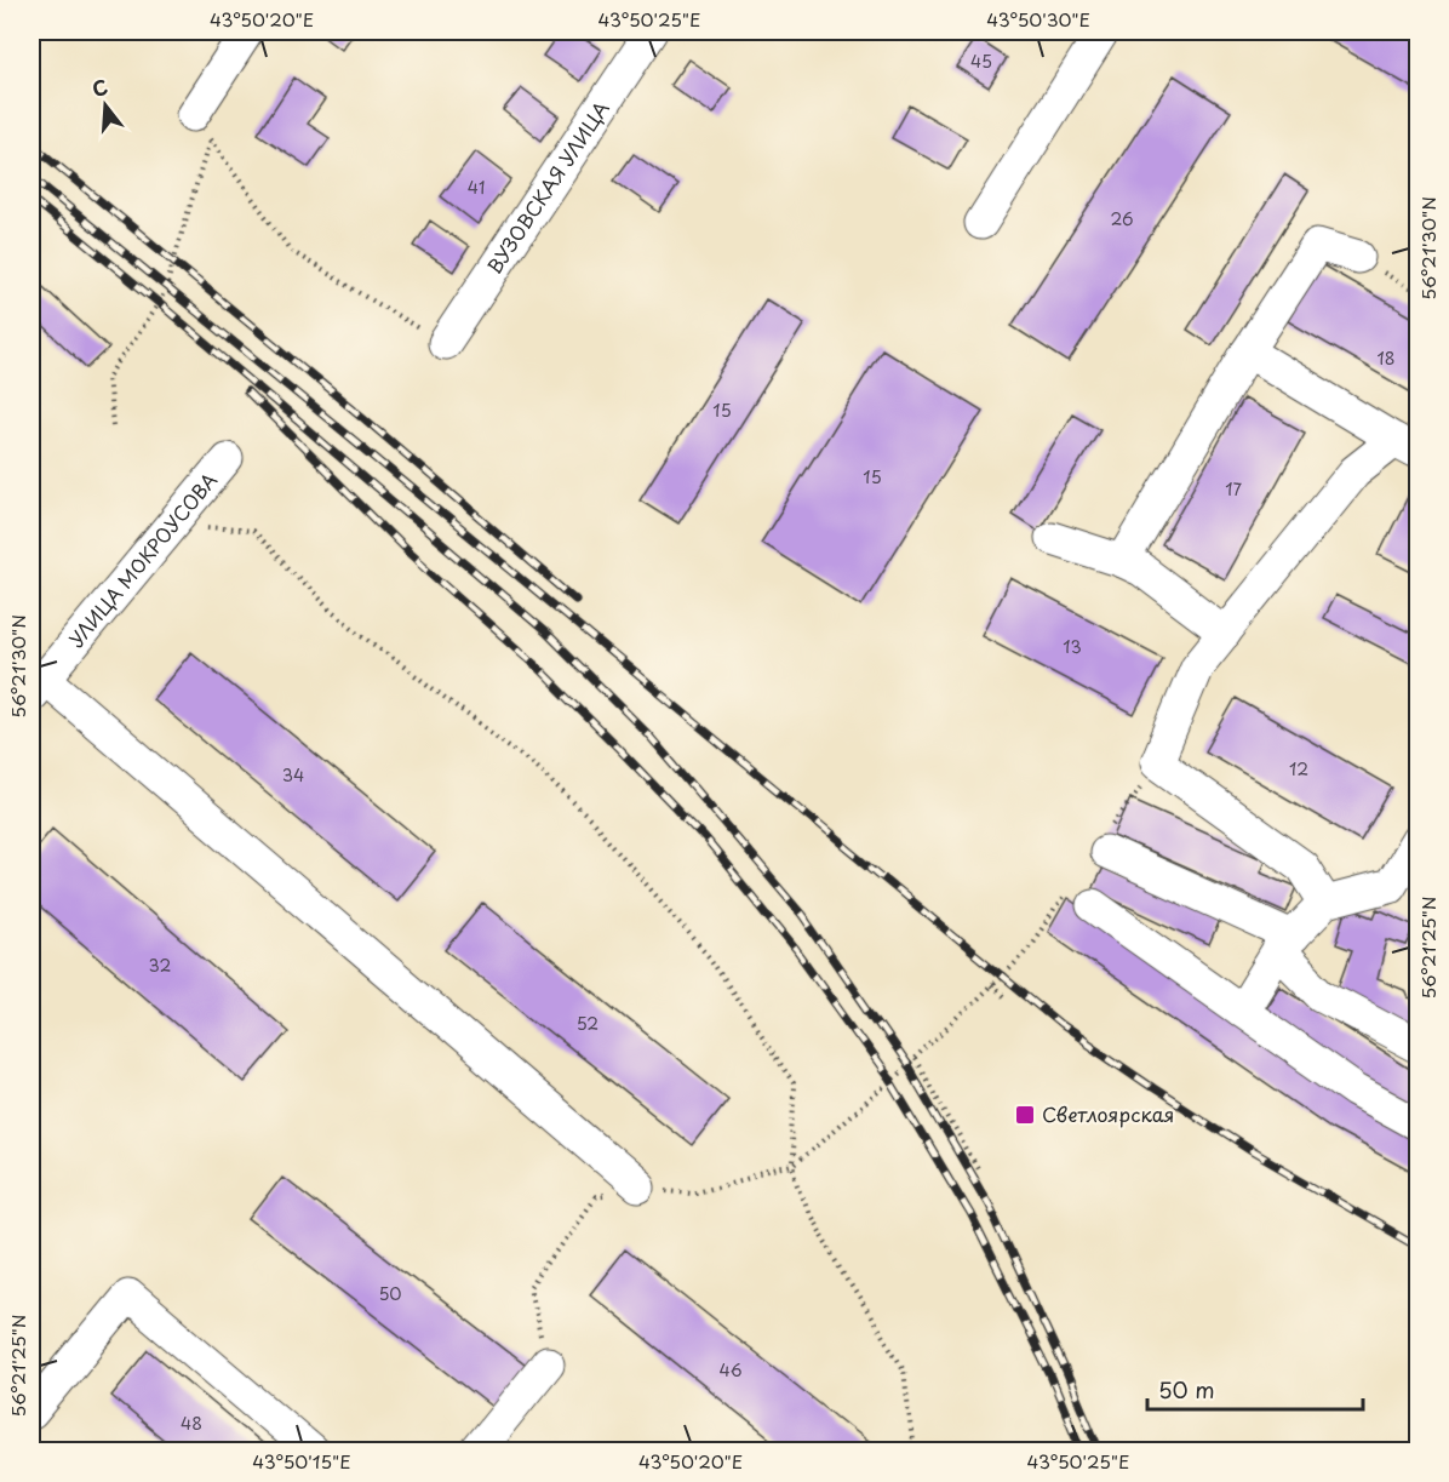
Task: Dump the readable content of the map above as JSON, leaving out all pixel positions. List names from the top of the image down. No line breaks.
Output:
{"streets":{"street":["ВУЗОВСКАЯ УЛИЦА","УЛИЦА МОКРОУСОВА"]},"places":{"transit":["Светлоярская"]},"house_numbers":["45","41","26","18","15","15","17","13","12","34","32","52","50","46","48"],"scale_bar":"50 m","north":"top","coordinates":["43°50'20\"E","43°50'25\"E","43°50'30\"E","56°21'30\"N","56°21'25\"N","43°50'15\"E"]}
